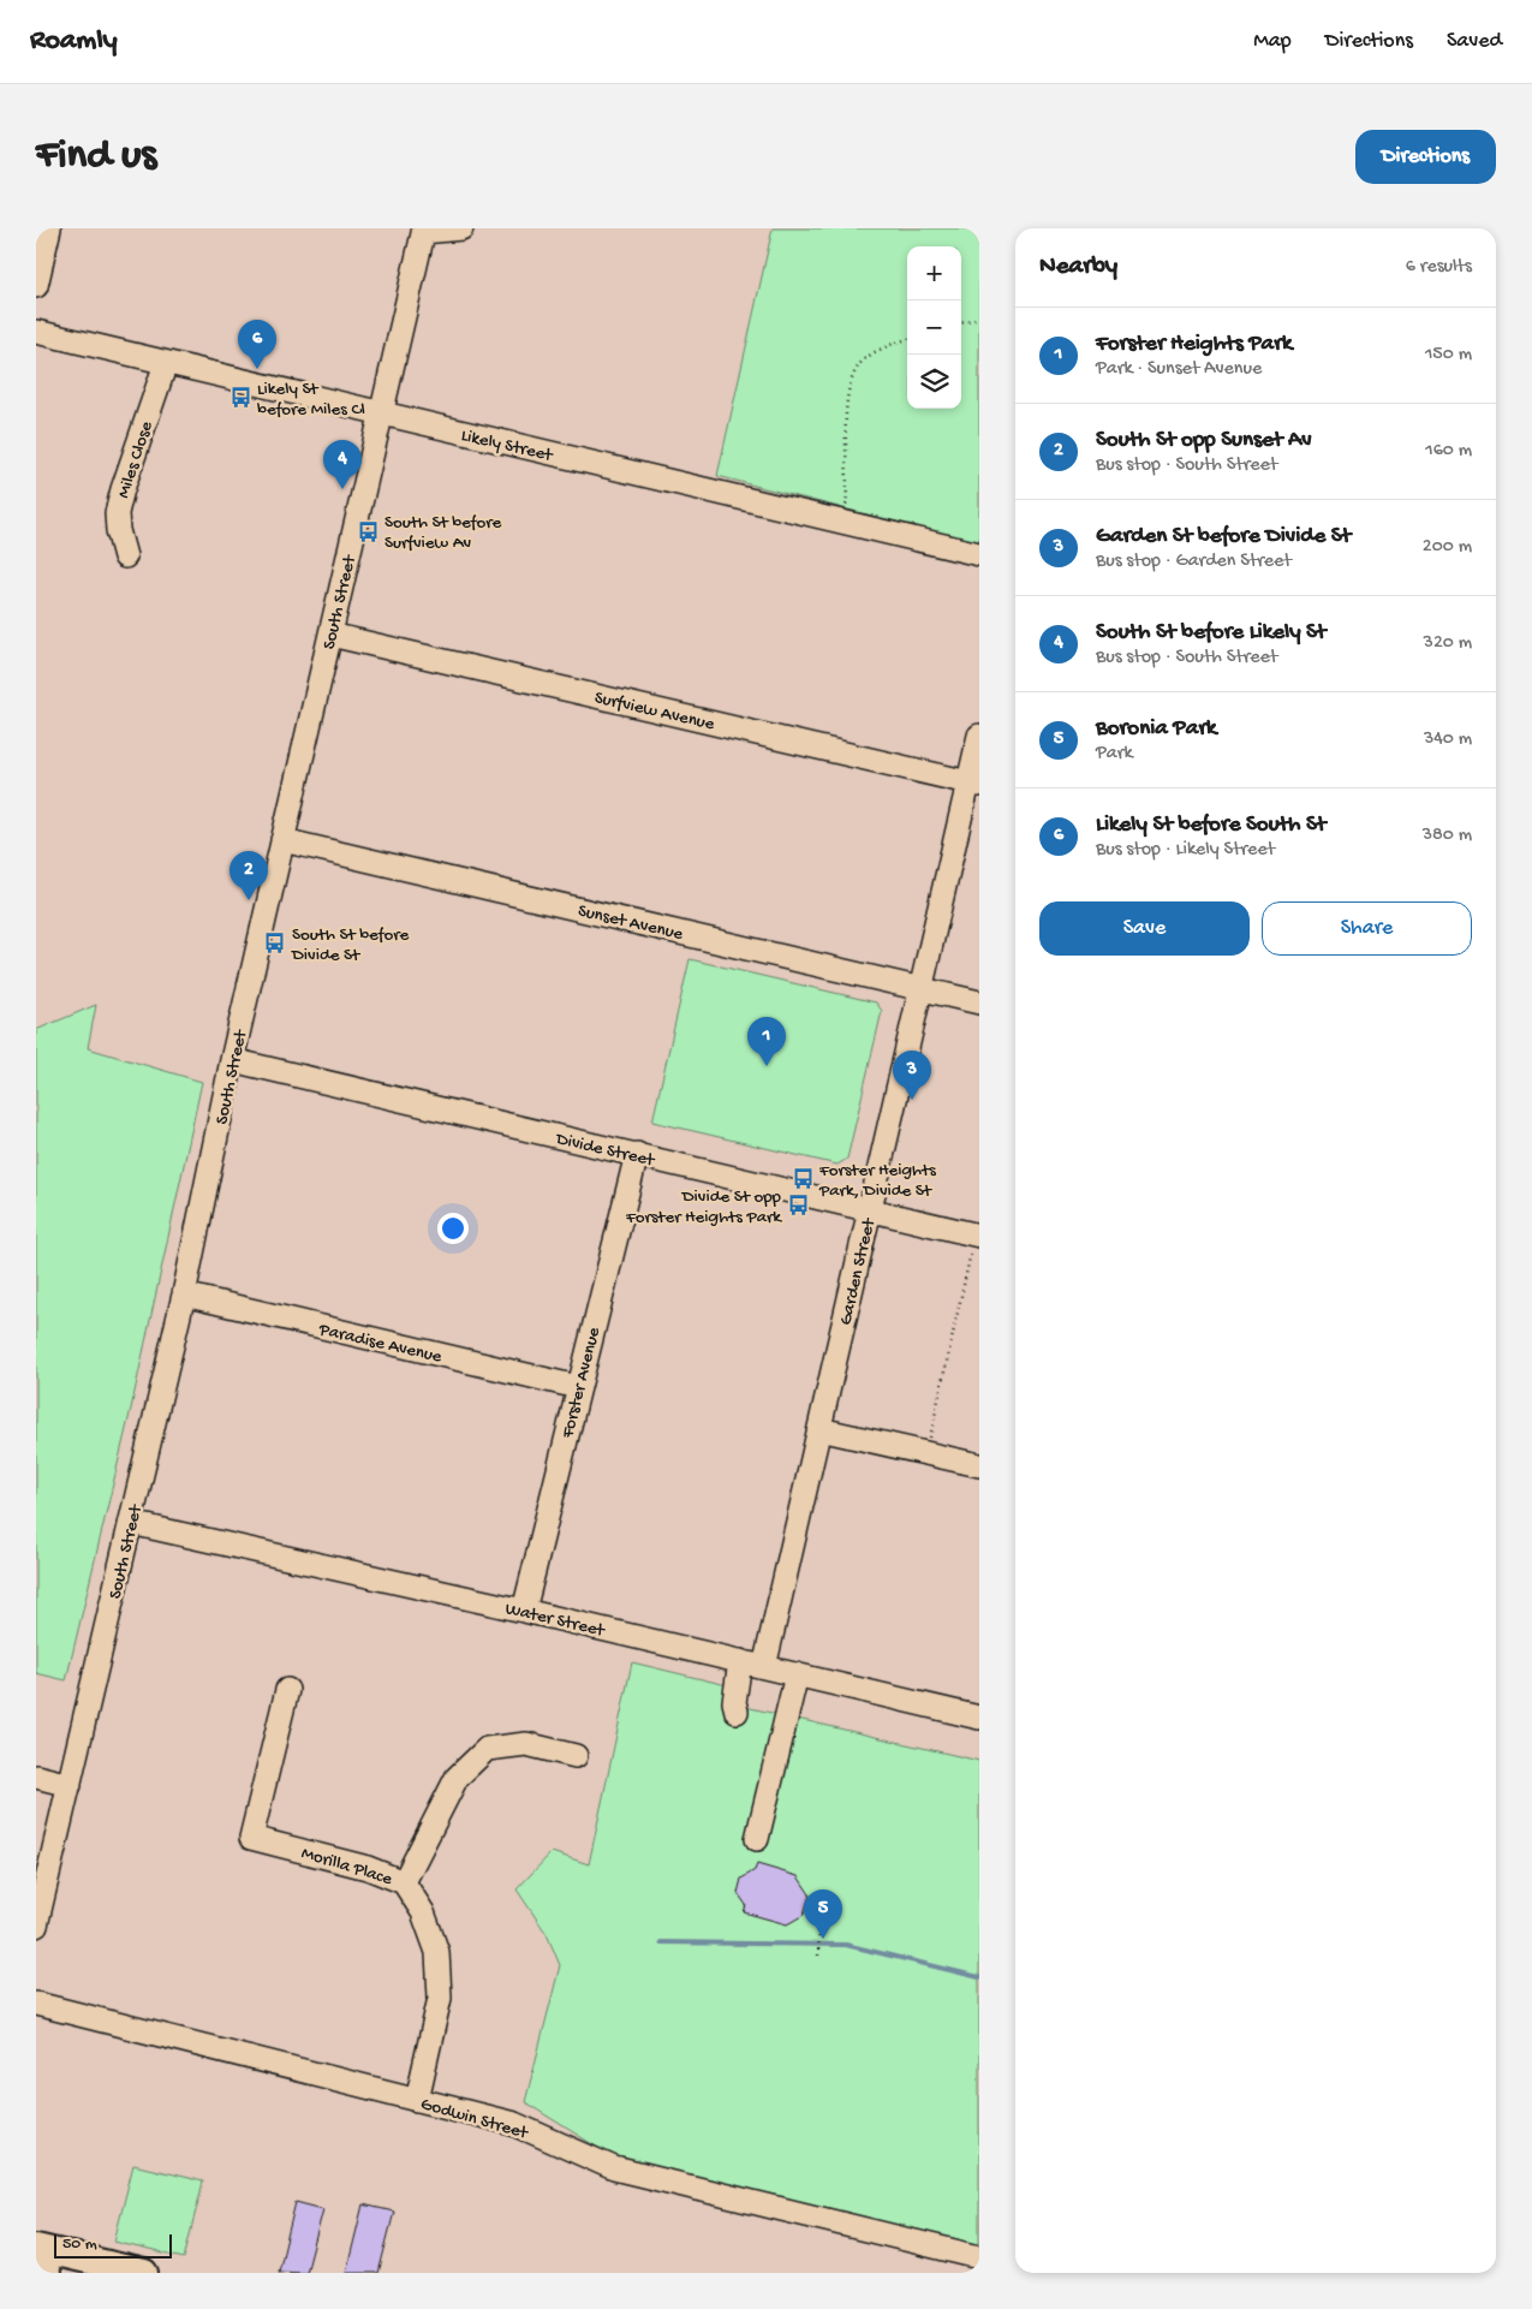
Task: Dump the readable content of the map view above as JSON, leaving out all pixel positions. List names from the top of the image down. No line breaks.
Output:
{"streets":{"street":["Likely Street","Miles Close","South Street","Surfview Avenue","Sunset Avenue","Divide Street","Garden Street","Paradise Avenue","Forster Avenue","Water Street","Morilla Place","Godwin Street"]},"crossings":[["Likely Street","Miles Close"],["Likely Street","South Street"],["South Street","Surfview Avenue"],["South Street","Sunset Avenue"],["South Street","Divide Street"],["South Street","Paradise Avenue"],["South Street","Water Street"],["Surfview Avenue","Garden Street"],["Sunset Avenue","Garden Street"],["Divide Street","Garden Street"],["Divide Street","Forster Avenue"],["Garden Street","Water Street"],["Paradise Avenue","Forster Avenue"],["Forster Avenue","Water Street"],["Morilla Place","Godwin Street"]],"places":{"bus stop":["Likely St before Miles Cl","South St before Surfview Av","South St before Divide St","Forster Heights Park, Divide St","Divide St opp Forster Heights Park"]},"scale_bar":"50 m","page":{"header":"Roamly","nav":["Map","Directions","Saved"],"buttons":["Directions",["Save","Share"]],"title":"Find us","heading":["Nearby","6 results"],"map_buttons":["+","−"],"list":[{"mark":"1","name":"Forster Heights Park","note":"Park · Sunset Avenue","value":"150 m"},{"mark":"2","name":"South St opp Sunset Av","note":"Bus stop · South Street","value":"160 m"},{"mark":"3","name":"Garden St before Divide St","note":"Bus stop · Garden Street","value":"200 m"},{"mark":"4","name":"South St before Likely St","note":"Bus stop · South Street","value":"320 m"},{"mark":"5","name":"Boronia Park","note":"Park","value":"340 m"},{"mark":"6","name":"Likely St before South St","note":"Bus stop · Likely Street","value":"380 m"}],"pins":["6","4","2","1","3","5"],"scale":"50 m"}}
